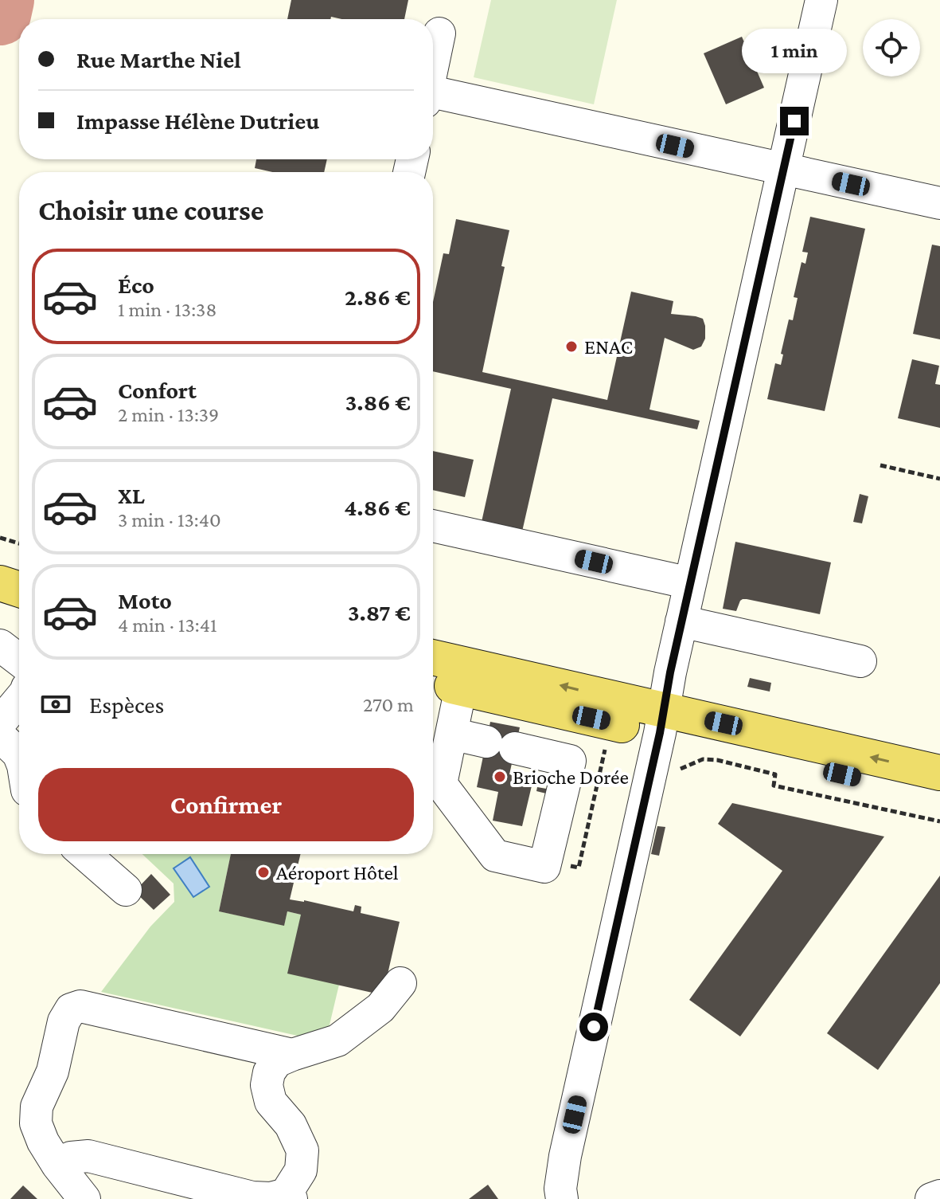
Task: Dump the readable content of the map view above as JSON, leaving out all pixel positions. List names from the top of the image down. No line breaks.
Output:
{"places":["ENAC","Brioche Dorée","Aéroport Hôtel"],"page":{"banner":["Rue Marthe Niel","Impasse Hélène Dutrieu"],"bubble":"1 min","heading":"Choisir une course","list":[{"name":"Éco","note":"1 min · 13:38","value":"2.86 €"},{"name":"Confort","note":"2 min · 13:39","value":"3.86 €"},{"name":"XL","note":"3 min · 13:40","value":"4.86 €"},{"name":"Moto","note":"4 min · 13:41","value":"3.87 €"}],"pay":["Espèces","270 m"],"buttons":"Confirmer"}}
